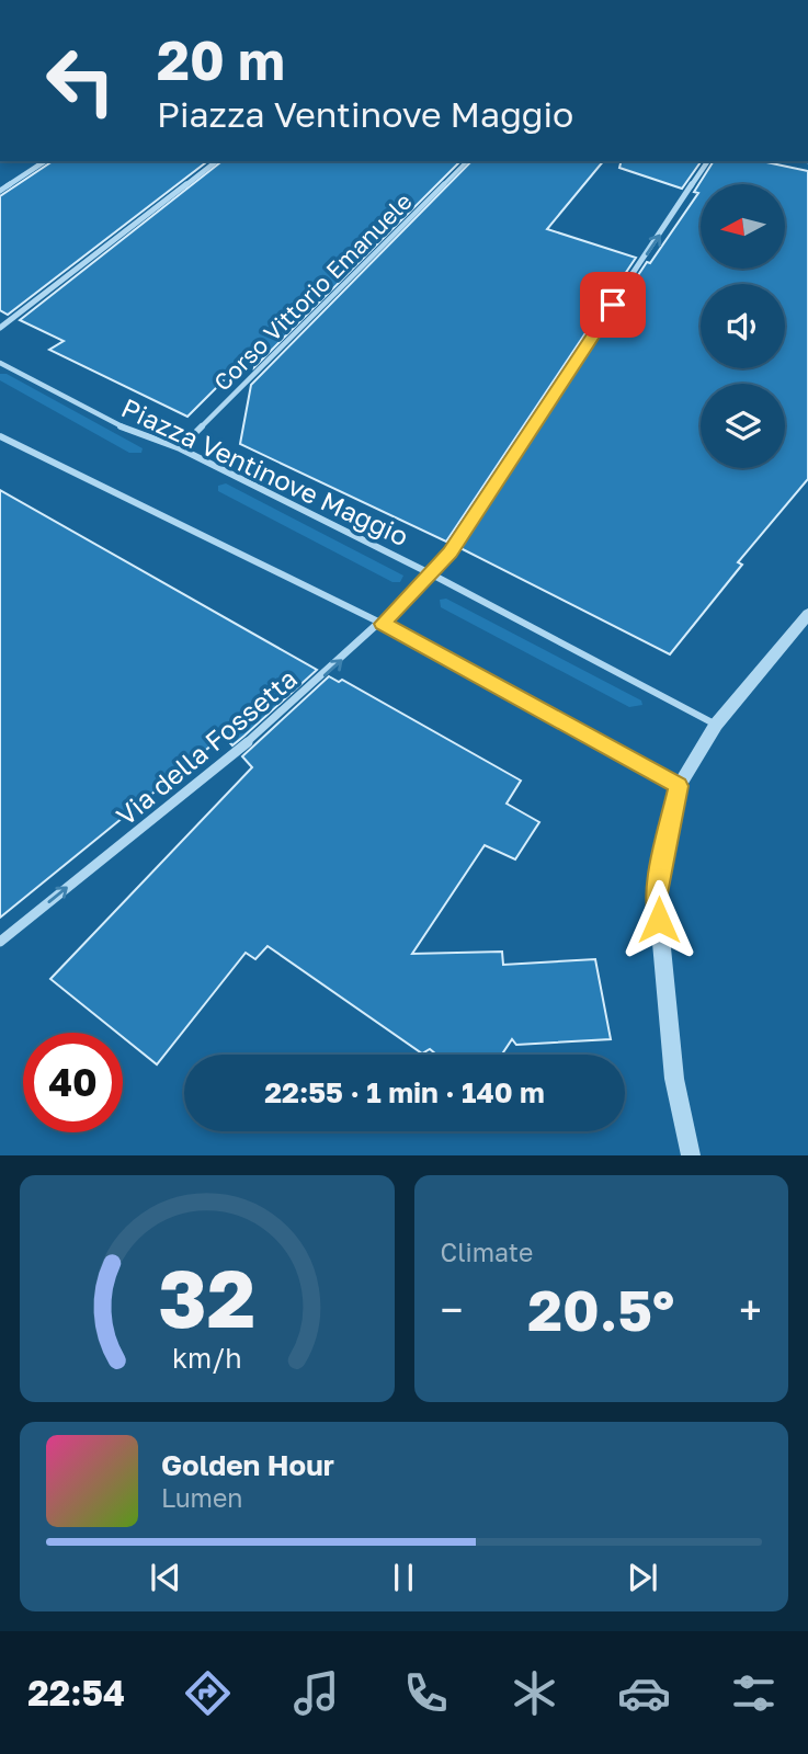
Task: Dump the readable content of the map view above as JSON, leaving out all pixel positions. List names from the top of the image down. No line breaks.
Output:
{"streets":{"street":["Corso Vittorio Emanuele","Piazza Ventinove Maggio","Via della Fossetta"]},"crossings":[["Corso Vittorio Emanuele","Piazza Ventinove Maggio"],["Piazza Ventinove Maggio","Via della Fossetta"]],"one_way":["Via della Fossetta"],"north":"left","page":{"turn":["20 m","Piazza Ventinove Maggio"],"limit":"40","trip":"22:55 · 1 min · 140 m","tile":"Climate","heat":["−","20.5°","+"],"song":["Golden Hour","Lumen"],"tabs":"22:54","gauge":["32","km/h"]}}
